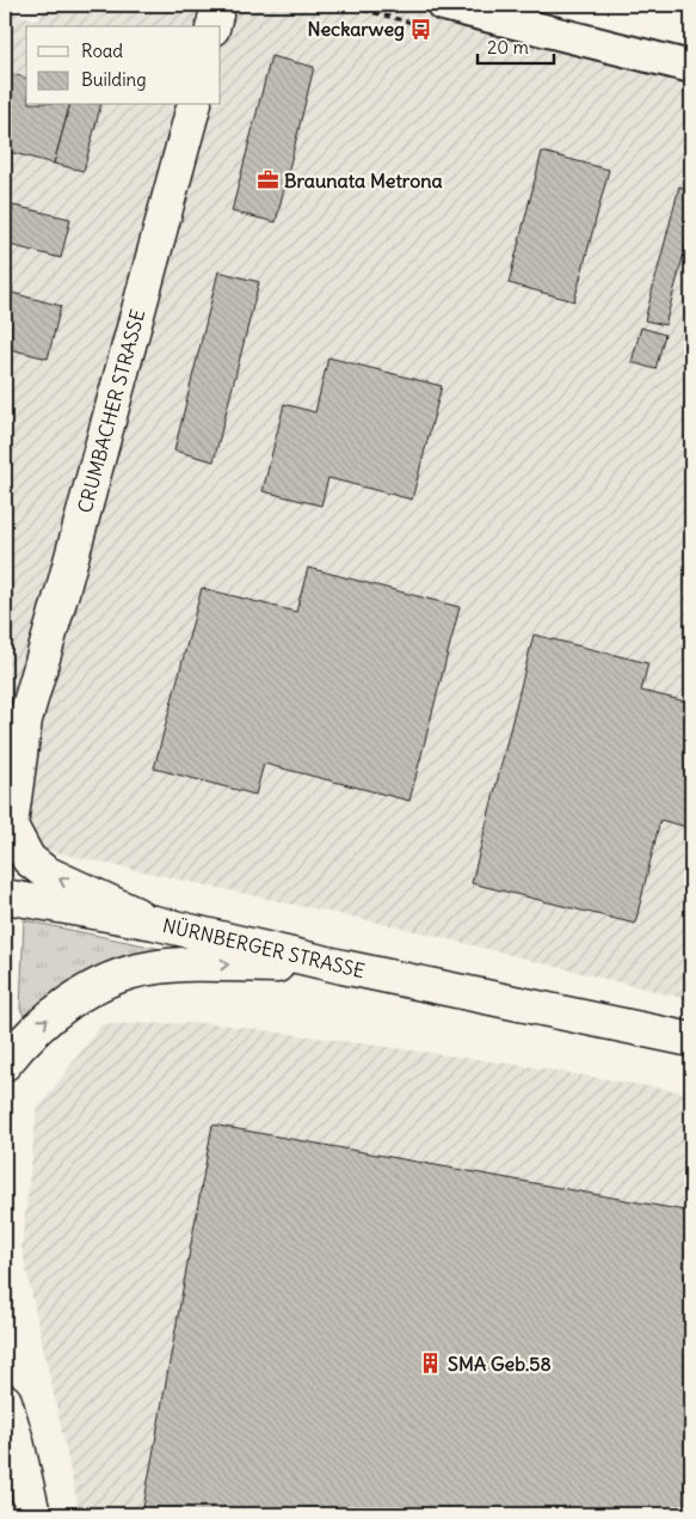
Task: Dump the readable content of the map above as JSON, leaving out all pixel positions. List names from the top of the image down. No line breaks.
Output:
{"streets":{"main road":["CRUMBACHER STRASSE","NÜRNBERGER STRASSE"]},"places":{"bus stop":["Neckarweg"],"office":["Braunata Metrona"],"building":["SMA Geb.58"]},"legend":["Road","Building"],"scale_bar":"20 m"}
